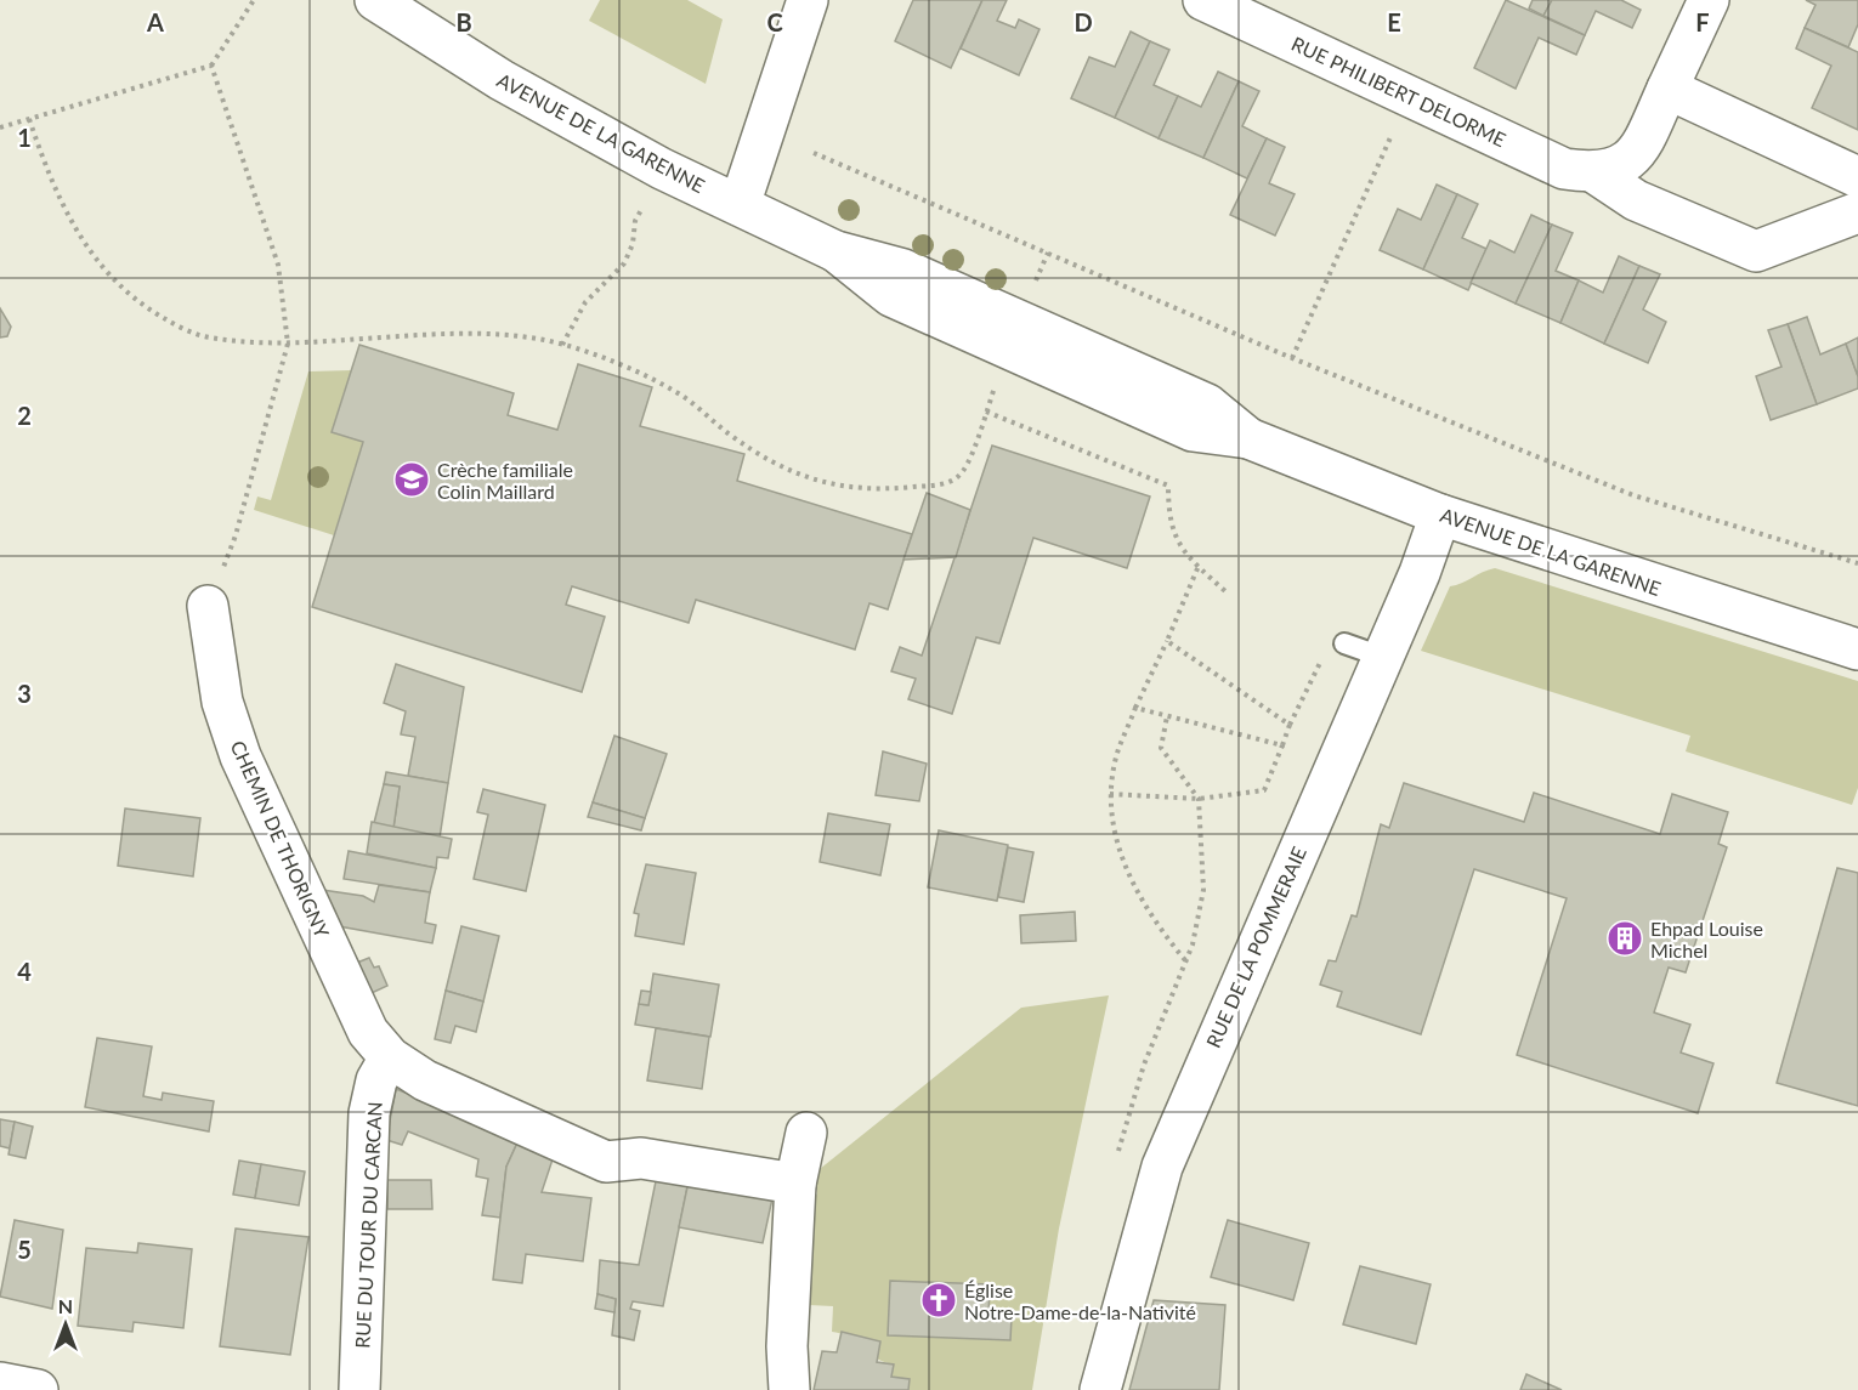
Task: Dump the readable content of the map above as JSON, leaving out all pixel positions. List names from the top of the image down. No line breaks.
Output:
{"streets":{"street":["RUE PHILIBERT DELORME","AVENUE DE LA GARENNE","CHEMIN DE THORIGNY","RUE DE LA POMMERAIE","RUE DU TOUR DU CARCAN"]},"crossings":[["AVENUE DE LA GARENNE","RUE DE LA POMMERAIE"],["CHEMIN DE THORIGNY","RUE DU TOUR DU CARCAN"]],"places":{"school or university":["Crèche familiale Colin Maillard"],"building":["Ehpad Louise Michel"],"church":["Église Notre-Dame-de-la-Nativité"]},"north":"top","grid":{"columns":["A","B","C","D","E","F"],"rows":["1","2","3","4","5"]}}
